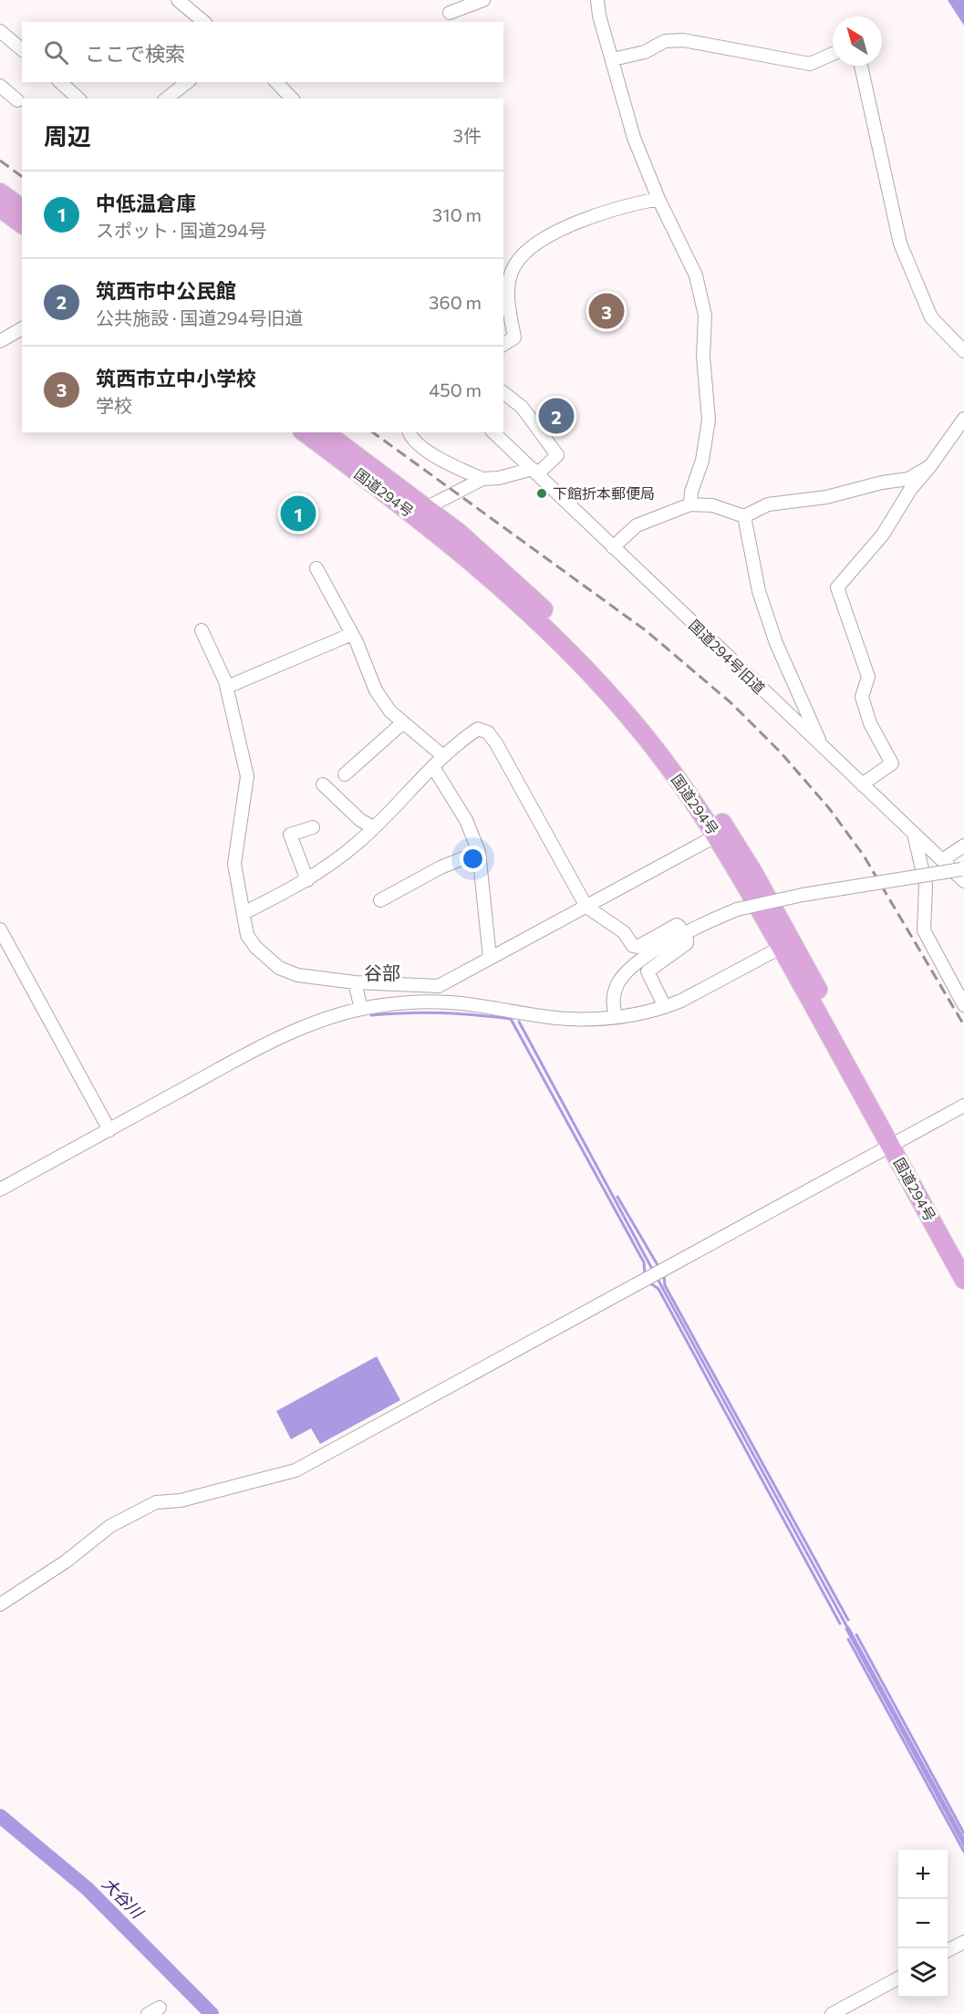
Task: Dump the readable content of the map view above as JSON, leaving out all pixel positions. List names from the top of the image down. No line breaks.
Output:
{"streets":{"highway":["国道294号"],"street":["国道294号旧道"]},"districts":["谷部"],"water":["大谷川"],"places":["下館折本郵便局"],"north":"top left","page":{"search":"ここで検索","heading":["周辺","3件"],"list":[{"mark":"1","name":"中低温倉庫","note":"スポット · 国道294号","value":"310 m"},{"mark":"2","name":"筑西市中公民館","note":"公共施設 · 国道294号旧道","value":"360 m"},{"mark":"3","name":"筑西市立中小学校","note":"学校","value":"450 m"}],"pins":["3","2","1"],"map_buttons":["+","−"]}}
